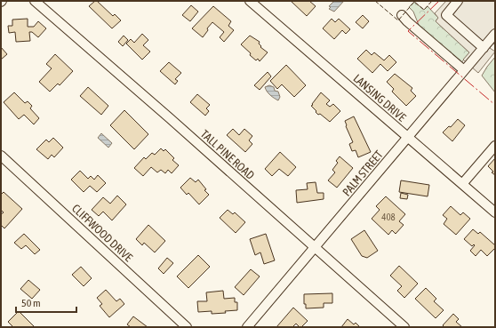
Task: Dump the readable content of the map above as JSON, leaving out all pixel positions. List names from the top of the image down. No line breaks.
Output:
{"streets":{"street":["LANSING DRIVE","TALL PINE ROAD","PALM STREET","CLIFFWOOD DRIVE"]},"crossings":[["LANSING DRIVE","PALM STREET"],["TALL PINE ROAD","PALM STREET"]],"house_numbers":["408"],"scale_bar":"50 m"}
